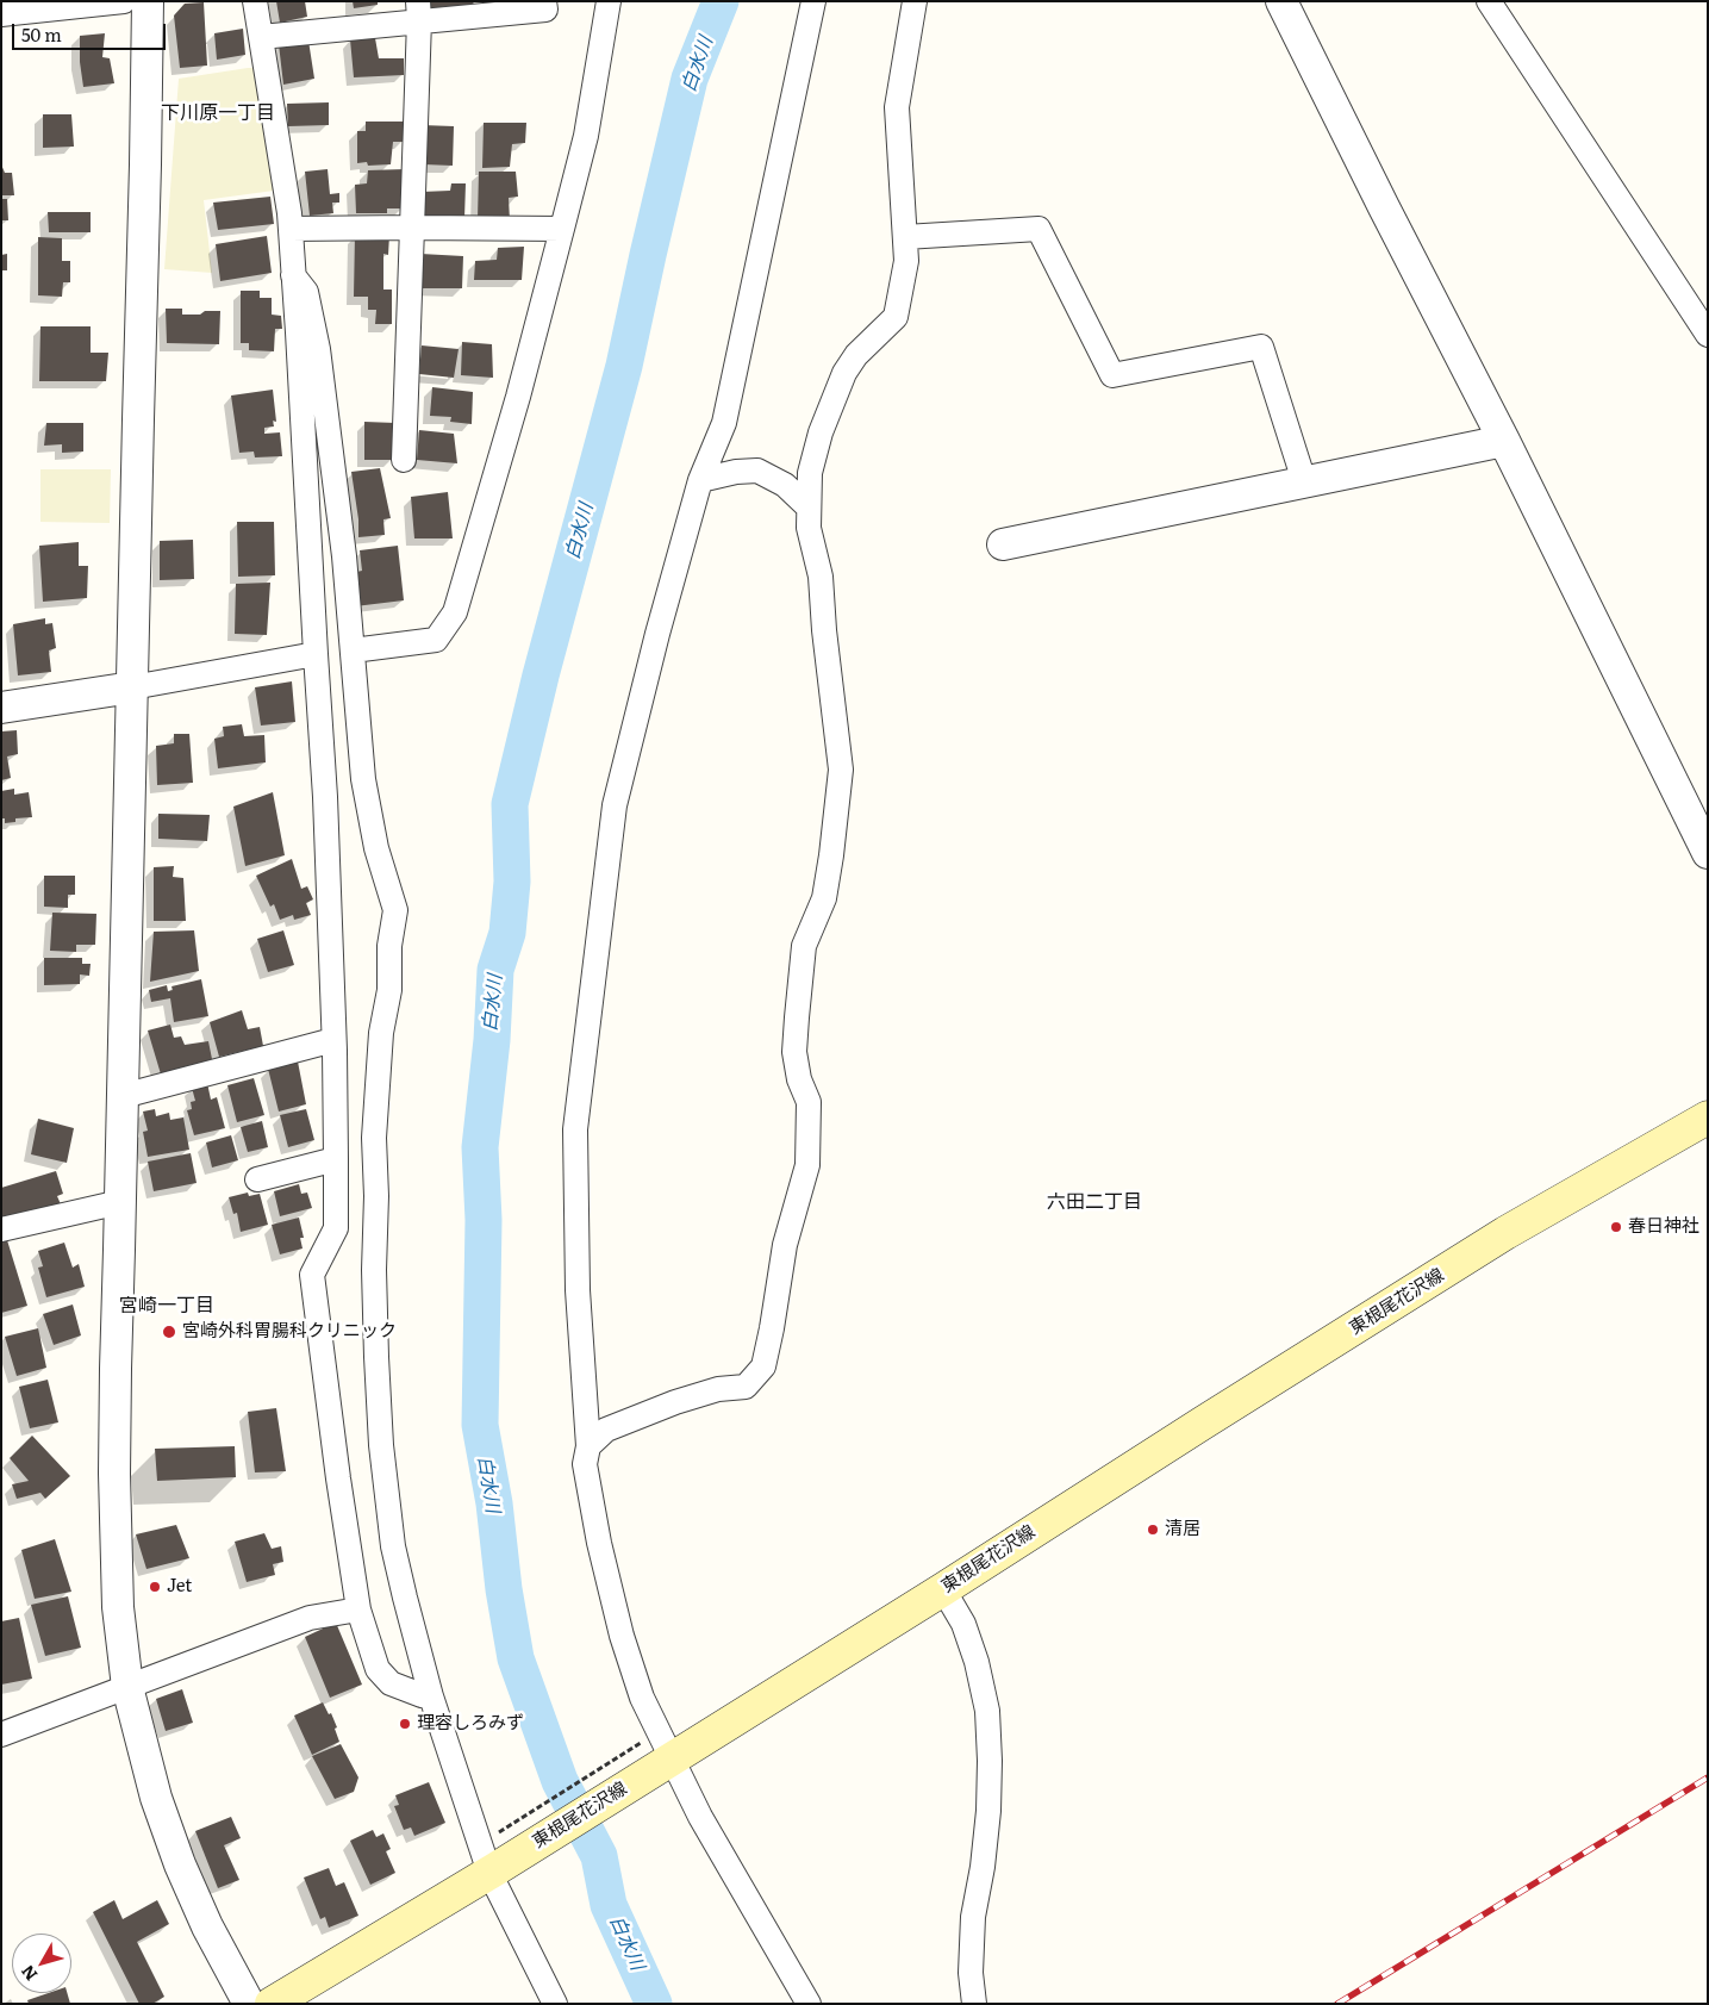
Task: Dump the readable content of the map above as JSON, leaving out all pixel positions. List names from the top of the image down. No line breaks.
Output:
{"streets":{"main road":["東根尾花沢線"]},"districts":["下川原一丁目","六田二丁目","宮崎一丁目"],"water":["白水川"],"places":["春日神社","宮崎外科胃腸科クリニック","清居","Jet","理容しろみず"],"scale_bar":"50 m","north":"bottom left"}
